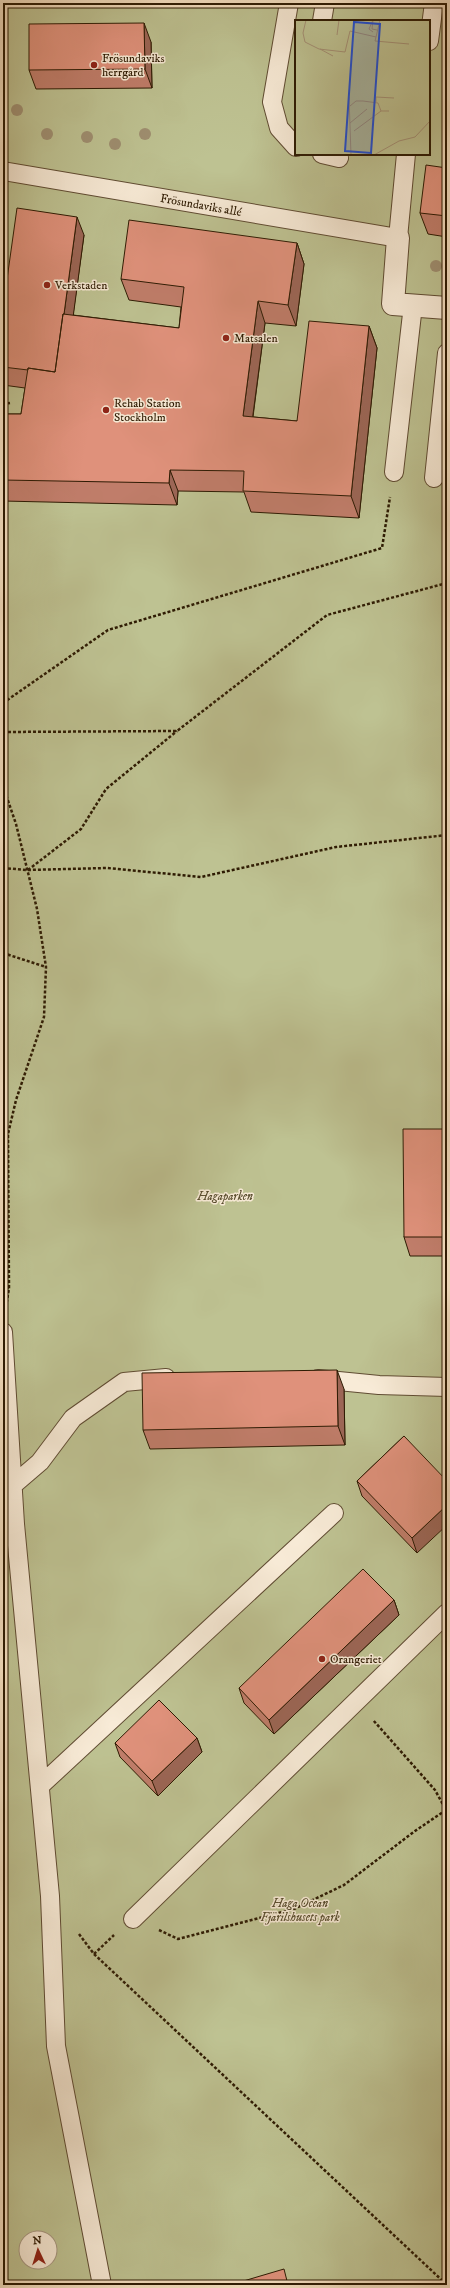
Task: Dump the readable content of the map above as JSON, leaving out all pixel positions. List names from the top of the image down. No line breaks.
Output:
{"streets":{"lane":["Frösundaviks allé"]},"parks":["Hagaparken","Haga Ocean Fjärilshusets park"],"places":["Frösundaviks herrgård","Verkstaden","Matsalen","Rehab Station Stockholm","Orangeriet"],"north":"top"}
